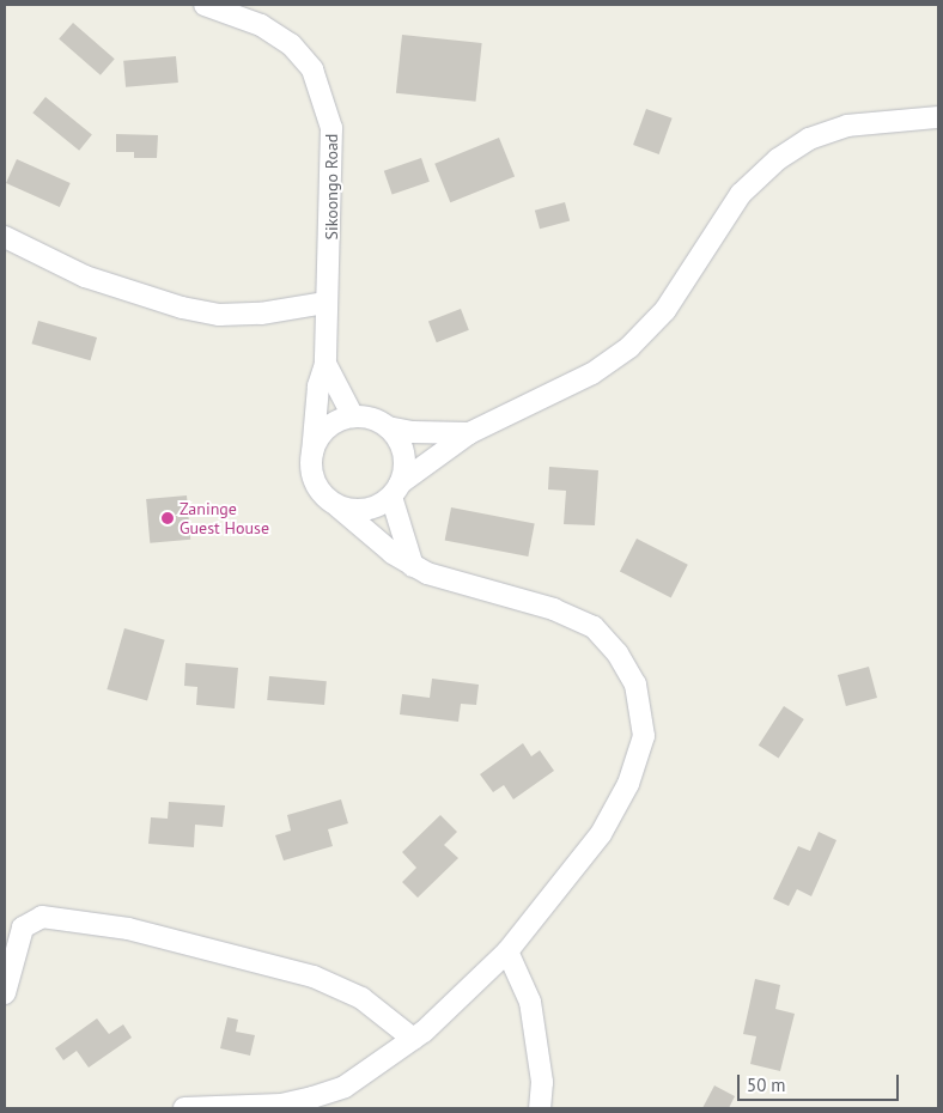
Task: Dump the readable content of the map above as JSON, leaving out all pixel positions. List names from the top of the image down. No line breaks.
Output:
{"streets":{"street":["Sikoongo Road"]},"places":["Zaninge Guest House"],"scale_bar":"50 m"}
